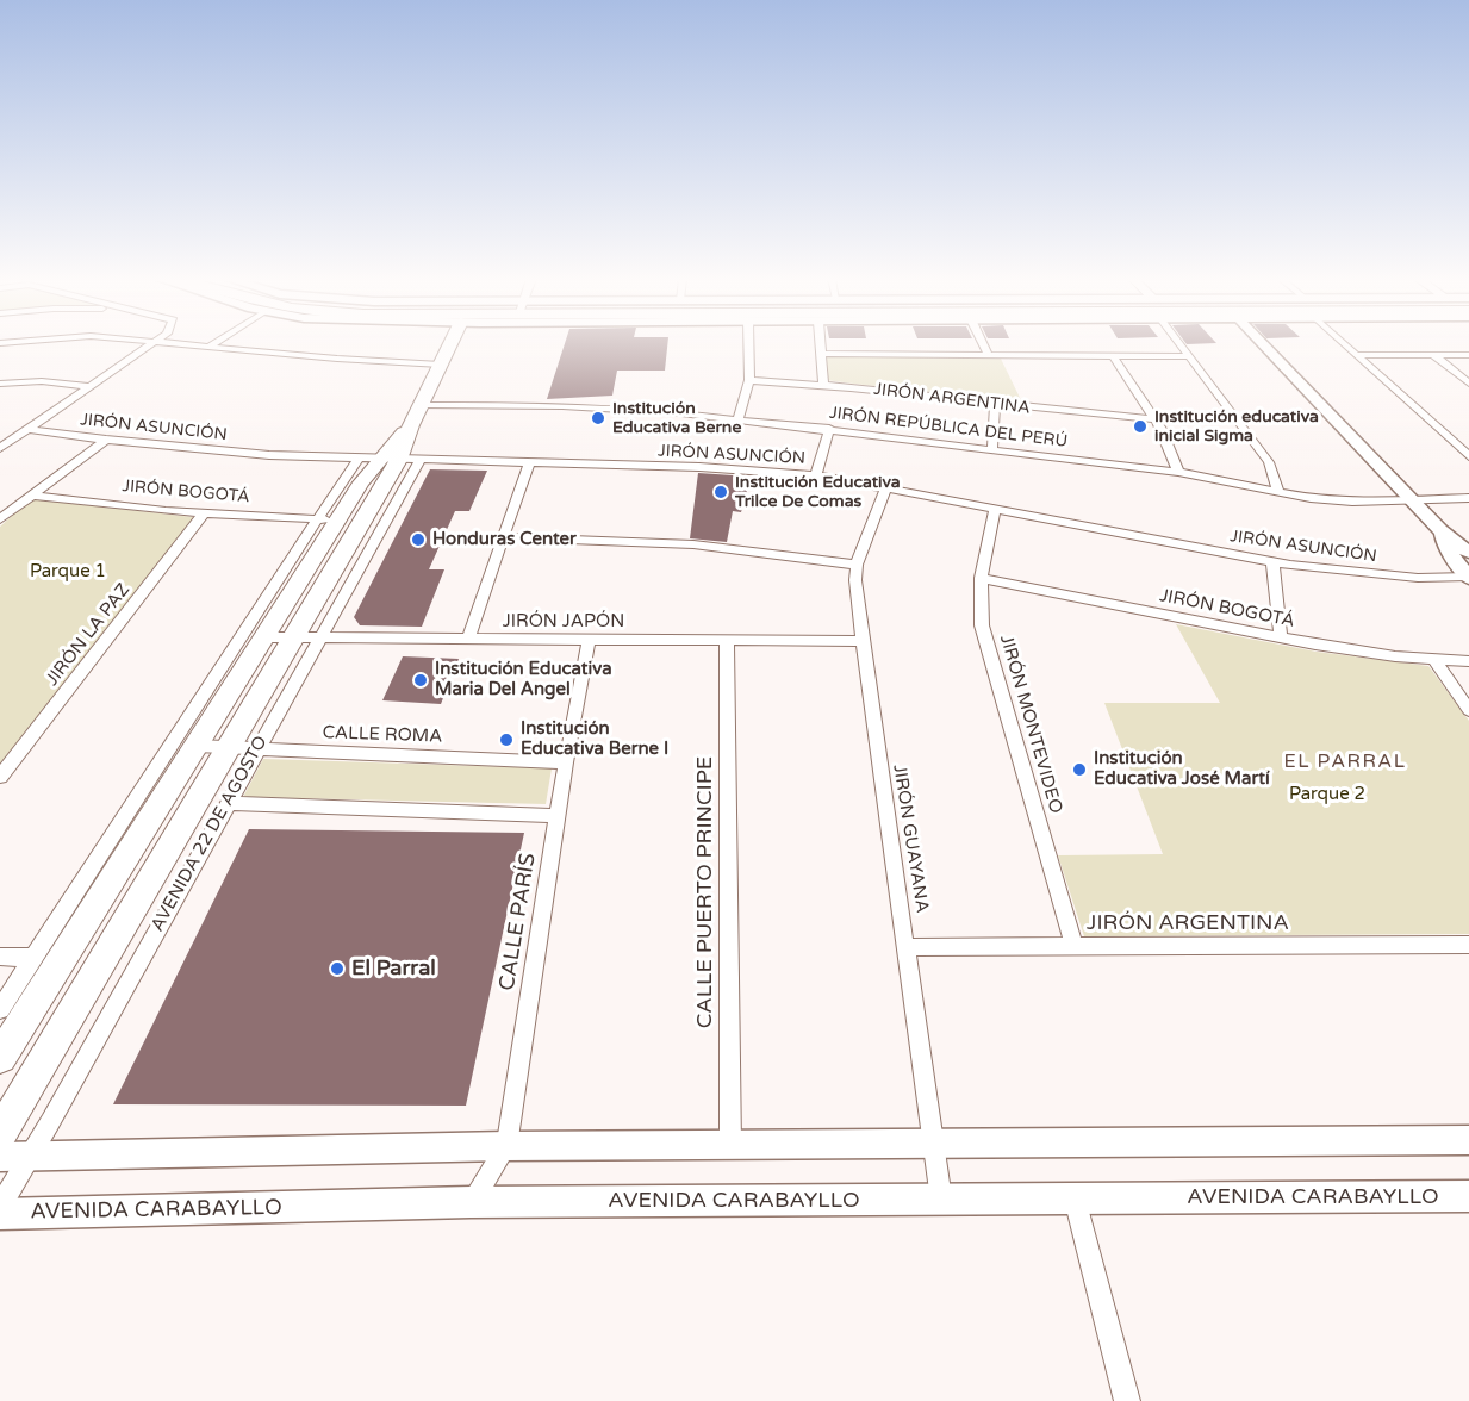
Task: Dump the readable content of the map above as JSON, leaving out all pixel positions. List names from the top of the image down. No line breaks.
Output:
{"streets":{"main road":["AVENIDA 22 DE AGOSTO","AVENIDA CARABAYLLO"],"street":["JIRÓN ARGENTINA","JIRÓN ASUNCIÓN","JIRÓN REPÚBLICA DEL PERÚ","JIRÓN BOGOTÁ","JIRÓN JAPÓN","JIRÓN LA PAZ","JIRÓN MONTEVIDEO","CALLE ROMA","JIRÓN GUAYANA","CALLE PUERTO PRINCIPE","CALLE PARÍS"]},"crossings":[["JIRÓN ARGENTINA","JIRÓN MONTEVIDEO"],["JIRÓN ARGENTINA","JIRÓN GUAYANA"],["JIRÓN ASUNCIÓN","JIRÓN MONTEVIDEO"],["JIRÓN ASUNCIÓN","AVENIDA 22 DE AGOSTO"],["JIRÓN ASUNCIÓN","JIRÓN GUAYANA"],["JIRÓN REPÚBLICA DEL PERÚ","AVENIDA 22 DE AGOSTO"],["JIRÓN BOGOTÁ","JIRÓN LA PAZ"],["JIRÓN BOGOTÁ","JIRÓN MONTEVIDEO"],["JIRÓN BOGOTÁ","AVENIDA 22 DE AGOSTO"],["JIRÓN JAPÓN","AVENIDA 22 DE AGOSTO"],["JIRÓN JAPÓN","JIRÓN GUAYANA"],["JIRÓN JAPÓN","CALLE PUERTO PRINCIPE"],["JIRÓN JAPÓN","CALLE PARÍS"],["CALLE ROMA","AVENIDA 22 DE AGOSTO"],["CALLE ROMA","CALLE PARÍS"],["JIRÓN GUAYANA","AVENIDA CARABAYLLO"],["CALLE PARÍS","AVENIDA CARABAYLLO"]],"districts":["EL PARRAL"],"parks":["Parque 1","Parque 2"],"places":["Institución Educativa Berne","Institución educativa inicial Sigma","Institución Educativa Trilce De Comas","Honduras Center","Institución Educativa Maria Del Angel","Institución Educativa Berne I","Institución Educativa José Martí","El Parral"]}
